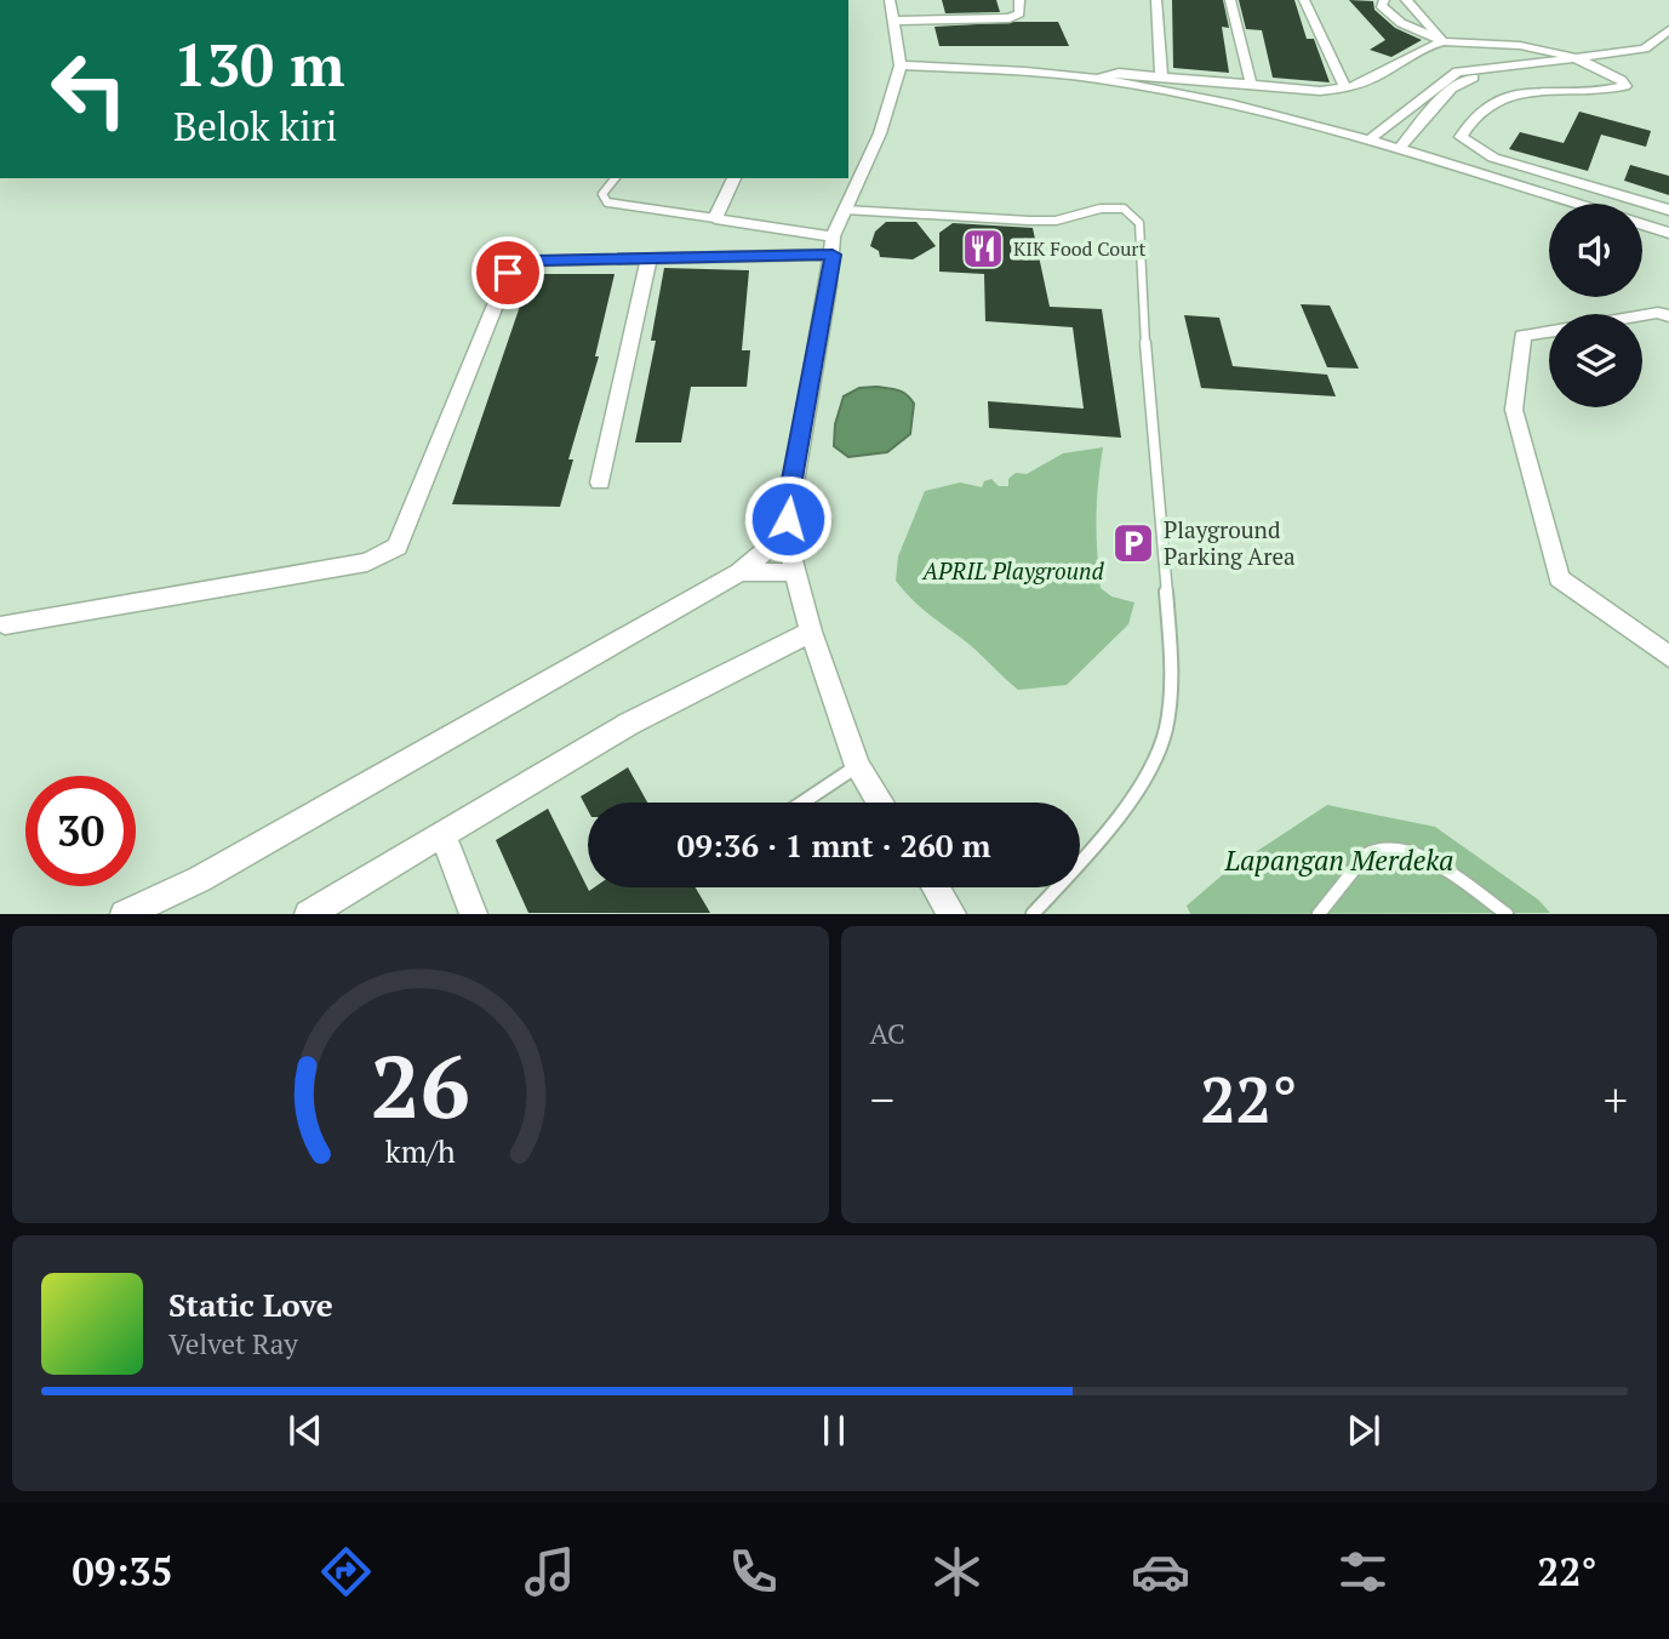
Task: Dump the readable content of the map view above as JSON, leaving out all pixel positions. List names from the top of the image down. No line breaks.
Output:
{"parks":["APRIL Playground","Lapangan Merdeka"],"places":{"restaurant":["KIK Food Court"],"parking":["Playground Parking Area"]},"page":{"turn":["130 m","Belok kiri"],"limit":"30","trip":"09:36 · 1 mnt · 260 m","tile":"AC","heat":["−","22°","+"],"song":["Static Love","Velvet Ray"],"tabs":["09:35","22°"],"gauge":["26","km/h"]}}
